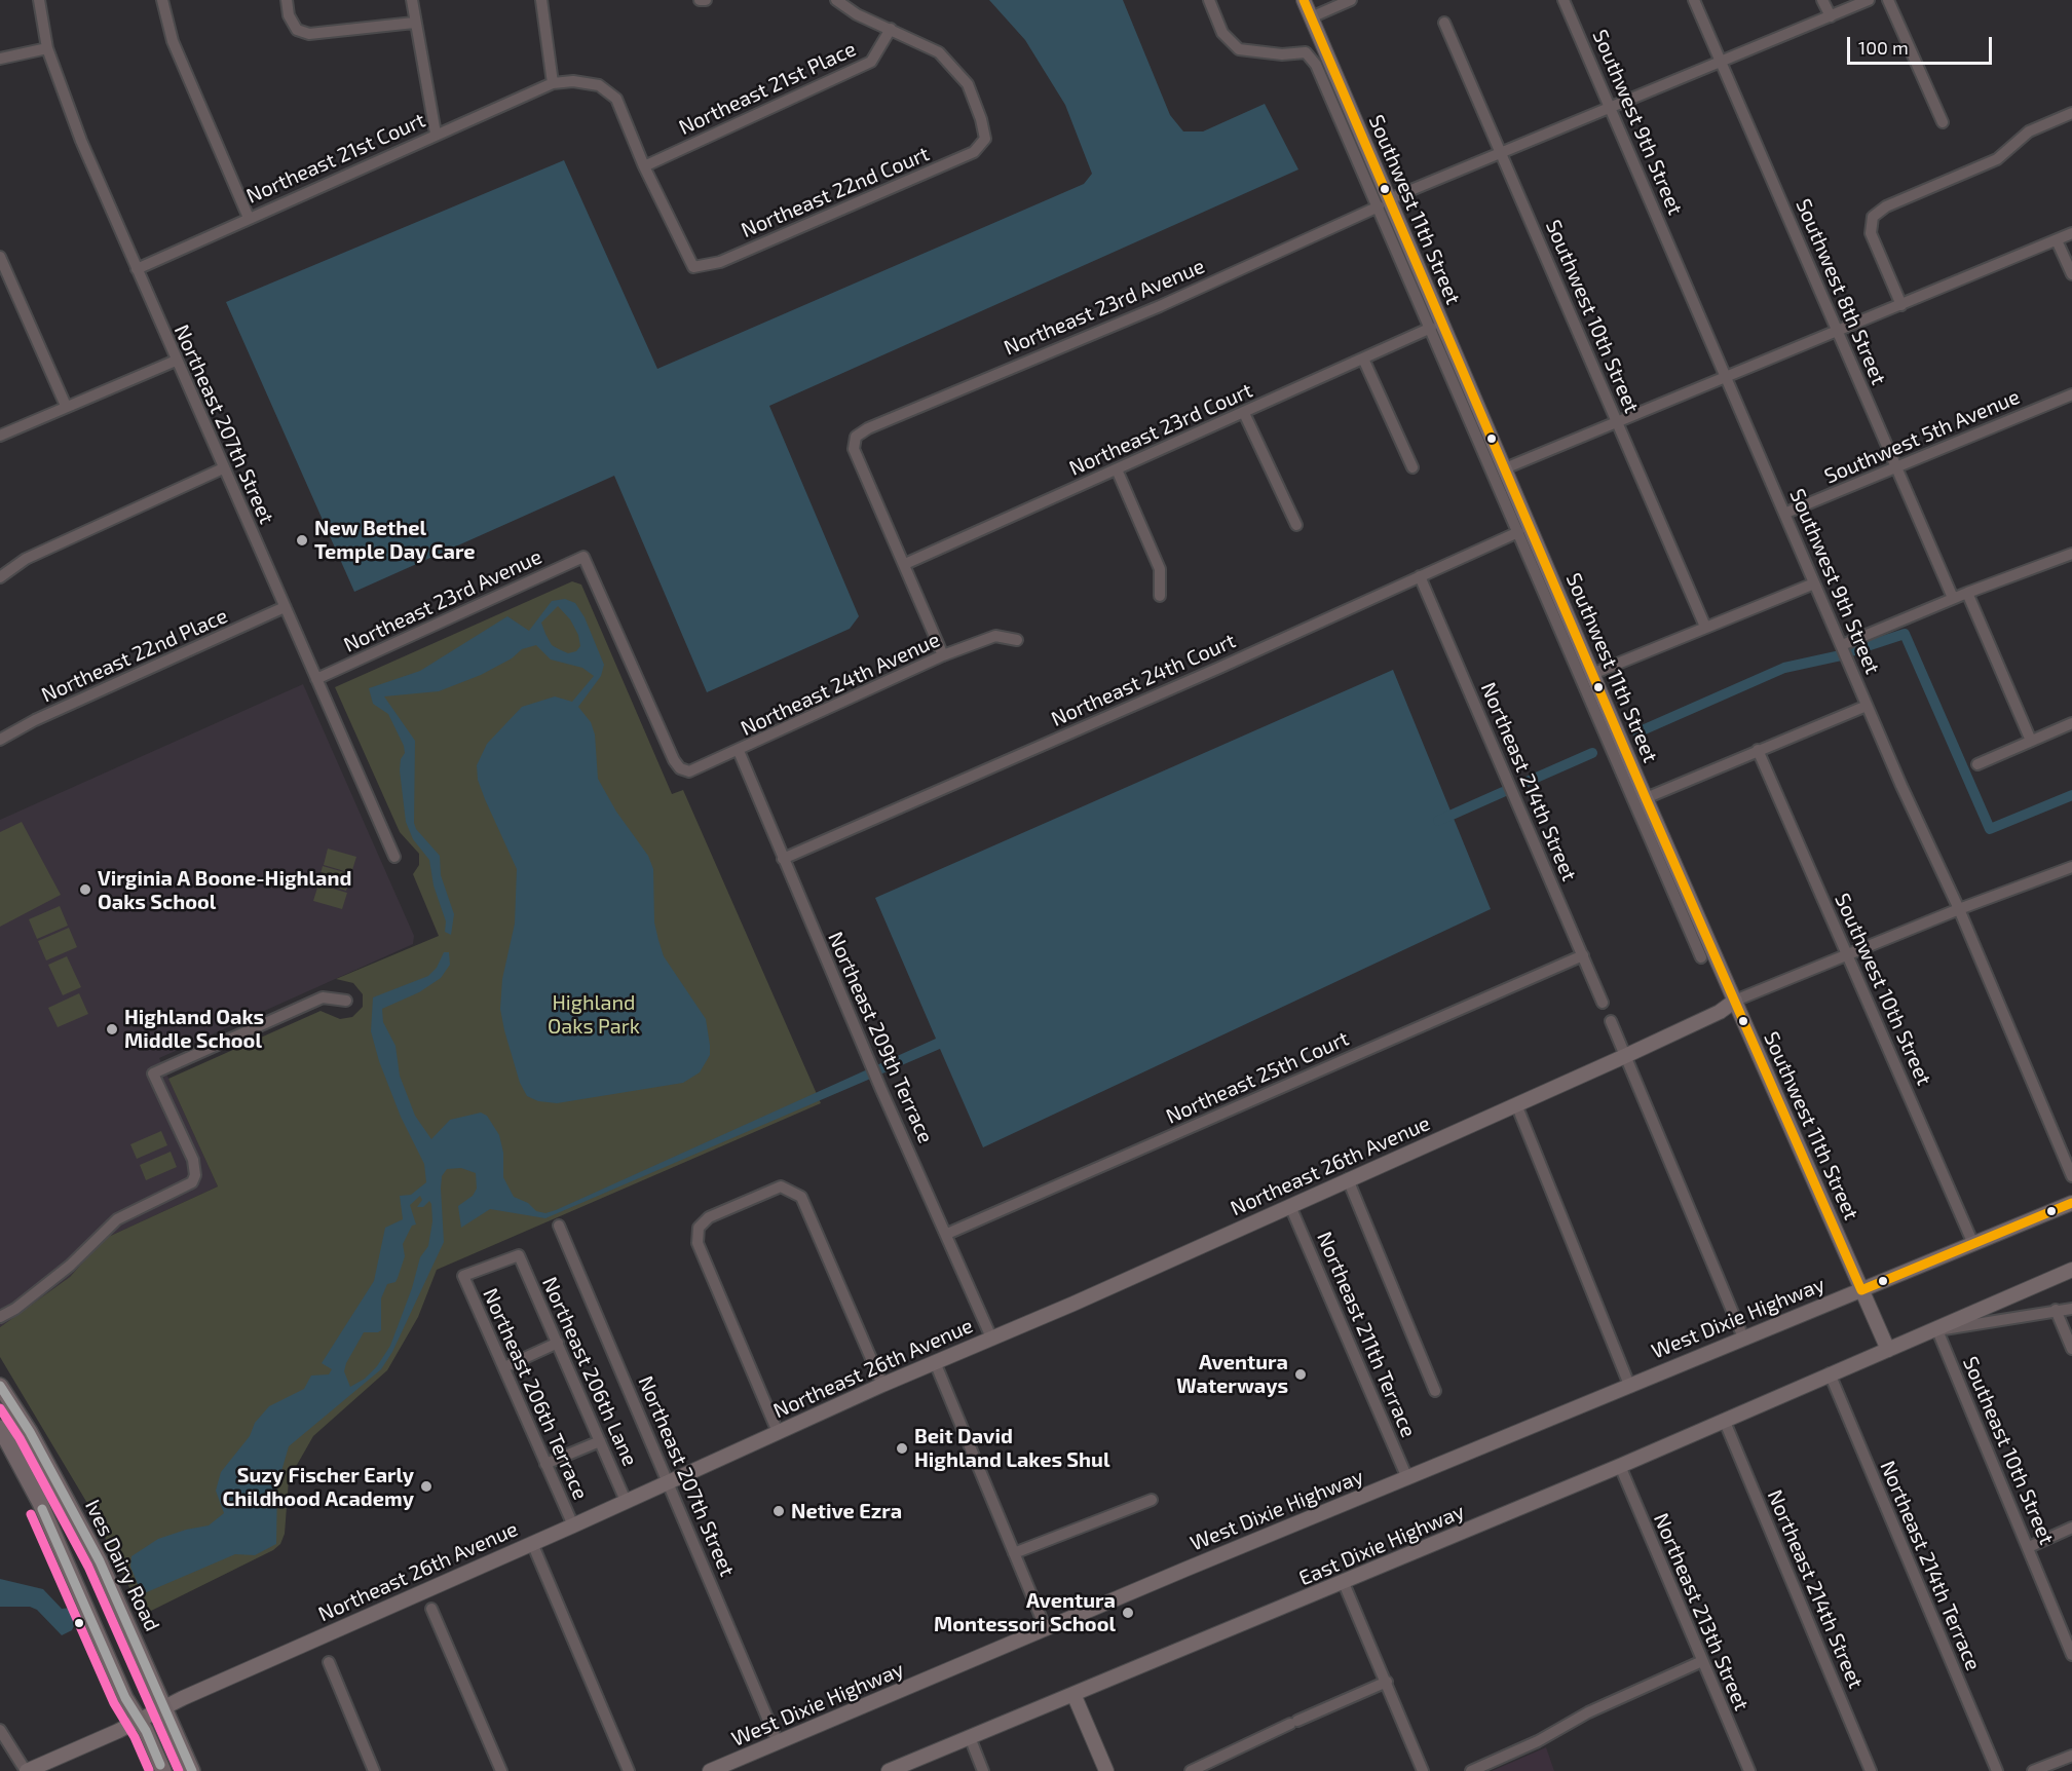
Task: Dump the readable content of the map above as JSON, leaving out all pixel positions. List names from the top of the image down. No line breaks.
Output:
{"streets":{"main road":["Ives Dairy Road"],"street":["Northeast 21st Place","Southwest 9th Street","Northeast 21st Court","Northeast 22nd Court","Southwest 11th Street","Southwest 8th Street","Northeast 23rd Avenue","Southwest 10th Street","Northeast 207th Street","Northeast 23rd Court","Southwest 5th Avenue","Northeast 22nd Place","Northeast 24th Court","Northeast 24th Avenue","Northeast 214th Street","Northeast 209th Terrace","Northeast 25th Court","Northeast 26th Avenue","West Dixie Highway","Northeast 211th Terrace","Northeast 206th Lane","Northeast 206th Terrace","Southeast 10th Street","East Dixie Highway","Northeast 214th Terrace","Northeast 213th Street"]},"crossings":[["Northeast 21st Place","Northeast 22nd Court"],["Southwest 9th Street","Northeast 23rd Avenue"],["Southwest 9th Street","Southwest 5th Avenue"],["Northeast 21st Court","Northeast 207th Street"],["Southwest 11th Street","Northeast 23rd Avenue"],["Southwest 11th Street","Northeast 26th Avenue"],["Southwest 11th Street","West Dixie Highway"],["Southwest 11th Street","East Dixie Highway"],["Southwest 8th Street","Northeast 23rd Avenue"],["Southwest 8th Street","Southwest 5th Avenue"],["Northeast 23rd Avenue","Southwest 10th Street"],["Northeast 23rd Avenue","Northeast 207th Street"],["Northeast 23rd Avenue","Northeast 23rd Court"],["Northeast 23rd Avenue","Northeast 24th Avenue"],["Southwest 10th Street","West Dixie Highway"],["Northeast 207th Street","Northeast 22nd Place"],["Northeast 207th Street","Northeast 26th Avenue"],["Northeast 207th Street","West Dixie Highway"],["Northeast 24th Court","Northeast 214th Street"],["Northeast 24th Court","Northeast 209th Terrace"],["Northeast 24th Avenue","Northeast 209th Terrace"],["Northeast 214th Street","Northeast 25th Court"],["Northeast 214th Street","East Dixie Highway"],["Northeast 209th Terrace","Northeast 25th Court"],["Northeast 209th Terrace","Northeast 26th Avenue"],["Northeast 26th Avenue","Northeast 211th Terrace"],["Northeast 26th Avenue","Northeast 206th Lane"],["Northeast 26th Avenue","Northeast 206th Terrace"],["Northeast 26th Avenue","Ives Dairy Road"],["West Dixie Highway","Northeast 211th Terrace"],["Northeast 206th Lane","Northeast 206th Terrace"],["Southeast 10th Street","East Dixie Highway"],["East Dixie Highway","Northeast 214th Terrace"],["East Dixie Highway","Northeast 213th Street"]],"parks":["Highland Oaks Park"],"places":["New Bethel Temple Day Care","Virginia A Boone-Highland Oaks School","Highland Oaks Middle School","Aventura Waterways","Beit David Highland Lakes Shul","Suzy Fischer Early Childhood Academy","Netive Ezra","Aventura Montessori School"],"scale_bar":"100 m"}
